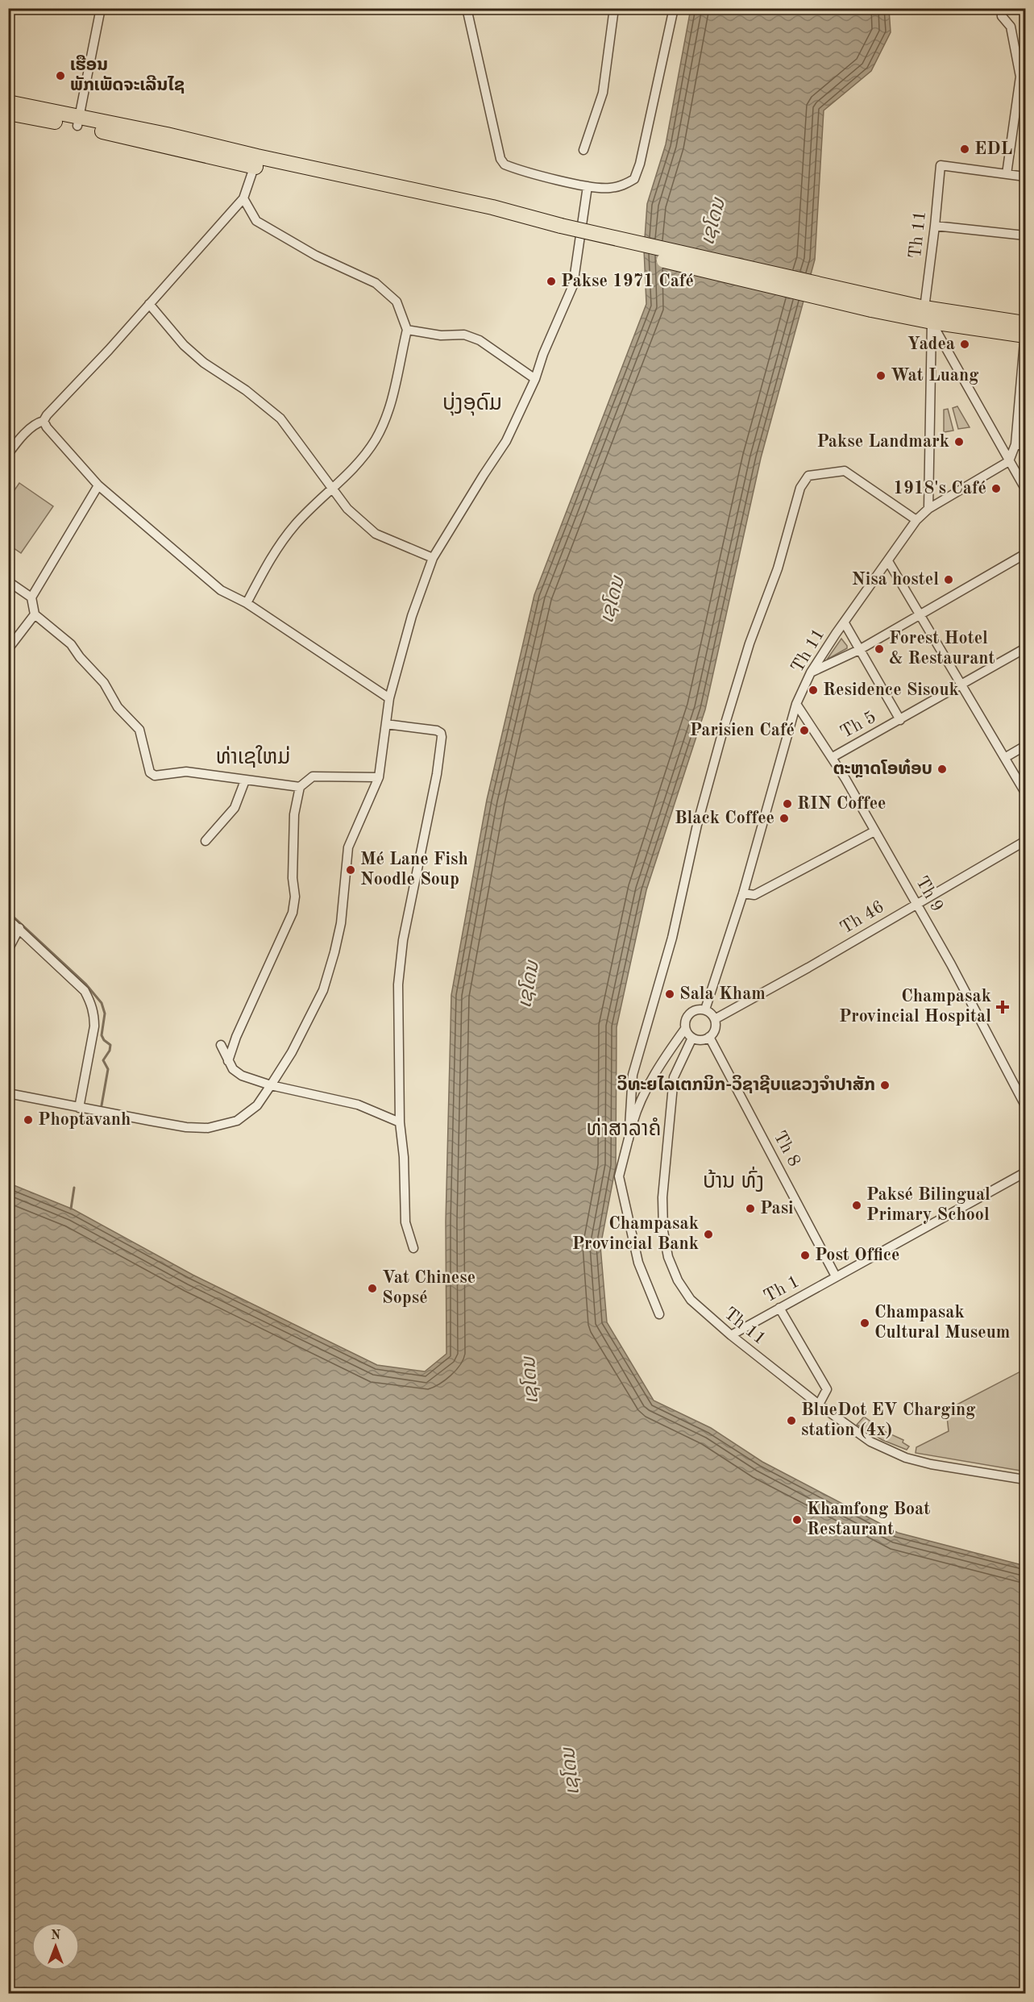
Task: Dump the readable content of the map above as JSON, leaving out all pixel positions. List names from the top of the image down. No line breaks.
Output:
{"streets":{"street":["Th 11","Th 5","Th 9","Th 46","Th 8","Th 1"]},"crossings":[["Th 11","Th 9"],["Th 11","Th 46"],["Th 11","Th 8"],["Th 11","Th 1"],["Th 5","Th 9"],["Th 9","Th 46"],["Th 46","Th 8"],["Th 8","Th 1"]],"districts":["ບຸ່ງອຸດົມ","ທ່າເຊໃຫມ່","ທ່າສາລາຄໍ","ບ້ານ ທົ່ງ"],"water":["ເຊໂດນ"],"places":{"other":["ເຮືອນ ພັກເພັດຈະເລີນໄຊ","EDL","Pakse 1971 Café","Yadea","Wat Luang","Pakse Landmark","1918's Café","Nisa hostel","Forest Hotel & Restaurant","Residence Sisouk","Parisien Café","ຕະຫຼາດໂອທ໋ອບ","RIN Coffee","Black Coffee","Mé Lane Fish Noodle Soup","Sala Kham","ວິທະຍໄລເຕກນິກ-ວິຊາຊີບແຂວງຈໍາປາສັກ","Phoptavanh","Paksé Bilingual Primary School","Pasi","Champasak Provincial Bank","Post Office","Vat Chinese Sopsé","Champasak Cultural Museum","BlueDot EV Charging station (4x)","Khamfong Boat Restaurant"],"health":["Champasak Provincial Hospital"]},"north":"top"}
